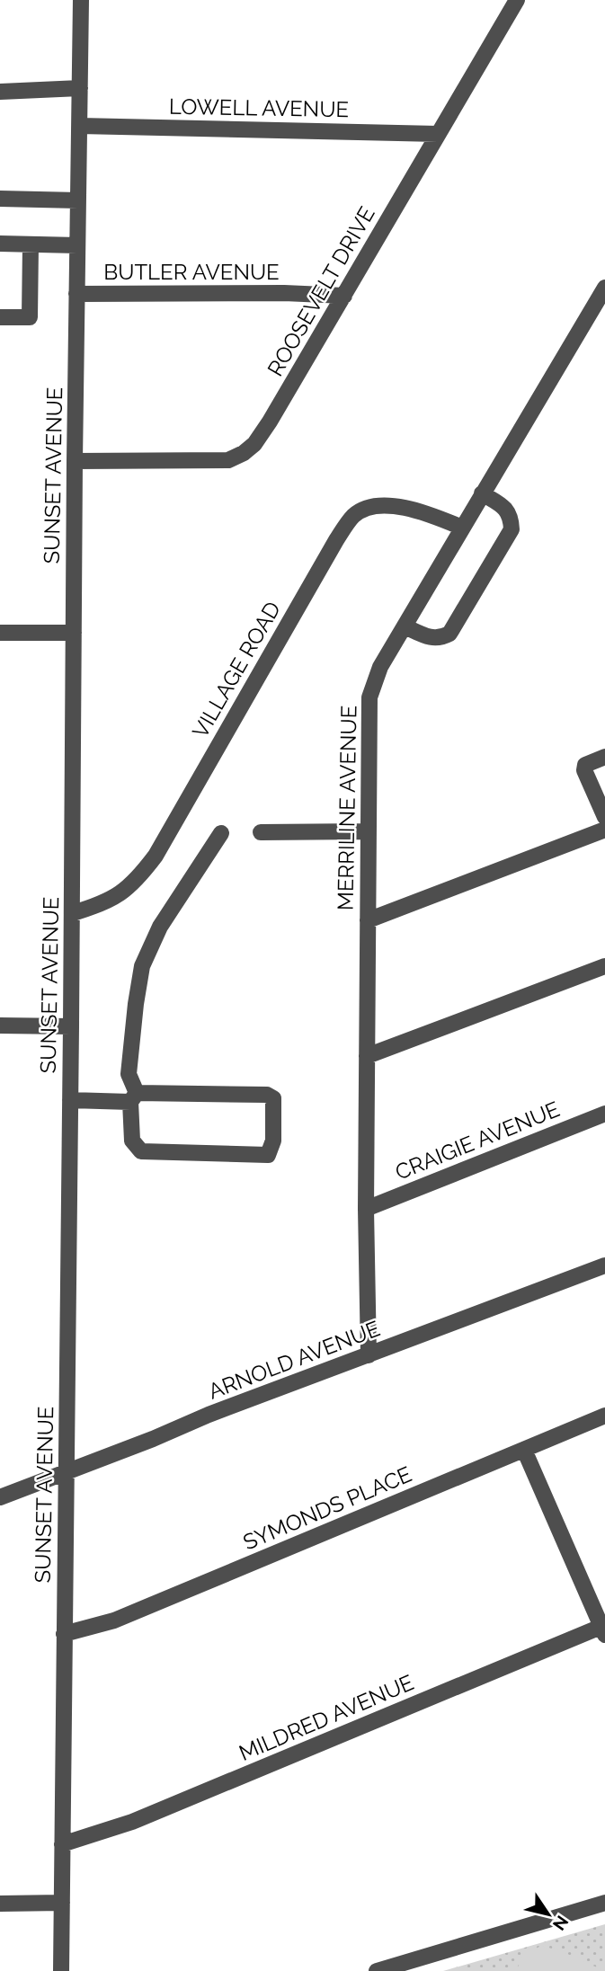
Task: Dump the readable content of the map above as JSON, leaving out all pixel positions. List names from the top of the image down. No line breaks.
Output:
{"streets":{"street":["LOWELL AVENUE","BUTLER AVENUE","ROOSEVELT DRIVE","SUNSET AVENUE","VILLAGE ROAD","MERRILINE AVENUE","CRAIGIE AVENUE","ARNOLD AVENUE","SYMONDS PLACE","MILDRED AVENUE"]},"crossings":[["LOWELL AVENUE","ROOSEVELT DRIVE"],["LOWELL AVENUE","SUNSET AVENUE"],["BUTLER AVENUE","ROOSEVELT DRIVE"],["BUTLER AVENUE","SUNSET AVENUE"],["ROOSEVELT DRIVE","SUNSET AVENUE"],["SUNSET AVENUE","VILLAGE ROAD"],["SUNSET AVENUE","ARNOLD AVENUE"],["SUNSET AVENUE","SYMONDS PLACE"],["SUNSET AVENUE","MILDRED AVENUE"],["VILLAGE ROAD","MERRILINE AVENUE"],["MERRILINE AVENUE","CRAIGIE AVENUE"],["MERRILINE AVENUE","ARNOLD AVENUE"]],"north":"bottom right"}
